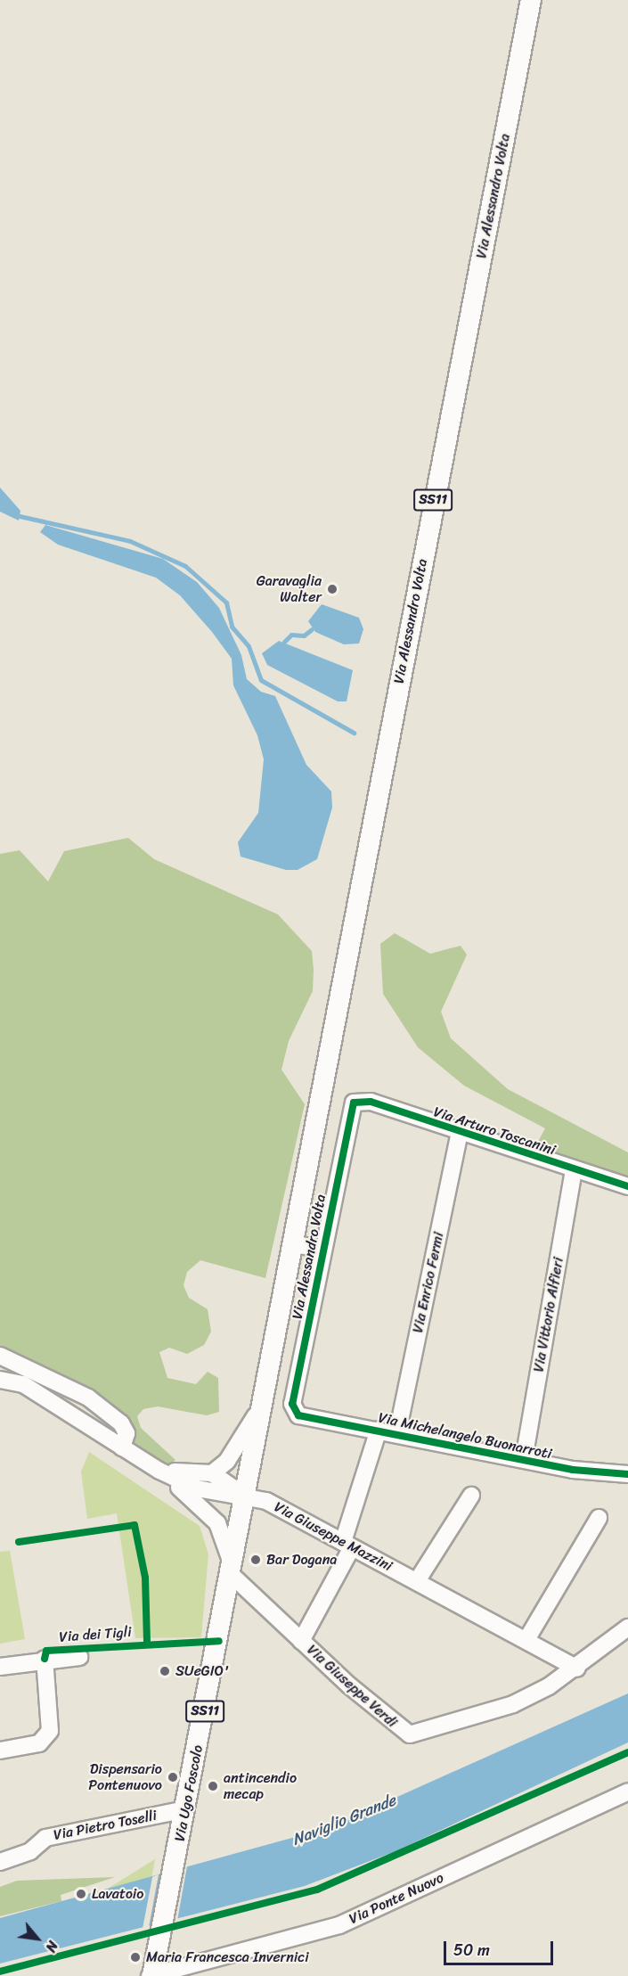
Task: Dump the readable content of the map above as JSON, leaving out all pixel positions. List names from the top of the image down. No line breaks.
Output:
{"streets":{"main road":["Via Alessandro Volta","SS11","Via Ugo Foscolo"],"street":["Via Arturo Toscanini","Via Enrico Fermi","Via Vittorio Alfieri","Via Michelangelo Buonarroti","Via Giuseppe Mazzini","Via dei Tigli","Via Giuseppe Verdi","Via Pietro Toselli","Via Ponte Nuovo"]},"crossings":[["Via Alessandro Volta","Via Arturo Toscanini"],["Via Alessandro Volta","Via Michelangelo Buonarroti"],["Via Alessandro Volta","Via Giuseppe Mazzini"],["Via Alessandro Volta","Via Giuseppe Verdi"],["Via Alessandro Volta","Via Ugo Foscolo"],["Via Arturo Toscanini","Via Enrico Fermi"],["Via Arturo Toscanini","Via Vittorio Alfieri"],["Via Enrico Fermi","Via Michelangelo Buonarroti"],["Via Vittorio Alfieri","Via Michelangelo Buonarroti"],["Via Giuseppe Mazzini","Via Giuseppe Verdi"],["Via Giuseppe Verdi","Via Ugo Foscolo"],["Via Ugo Foscolo","Via Pietro Toselli"],["Via Ugo Foscolo","Via Ponte Nuovo"]],"water":["Naviglio Grande"],"places":["Garavaglia Walter","Bar Dogana","SUeGIO'","Dispensario Pontenuovo","antincendio mecap","Lavatoio","Maria Francesca Invernici"],"scale_bar":"50 m","north":"bottom right"}
